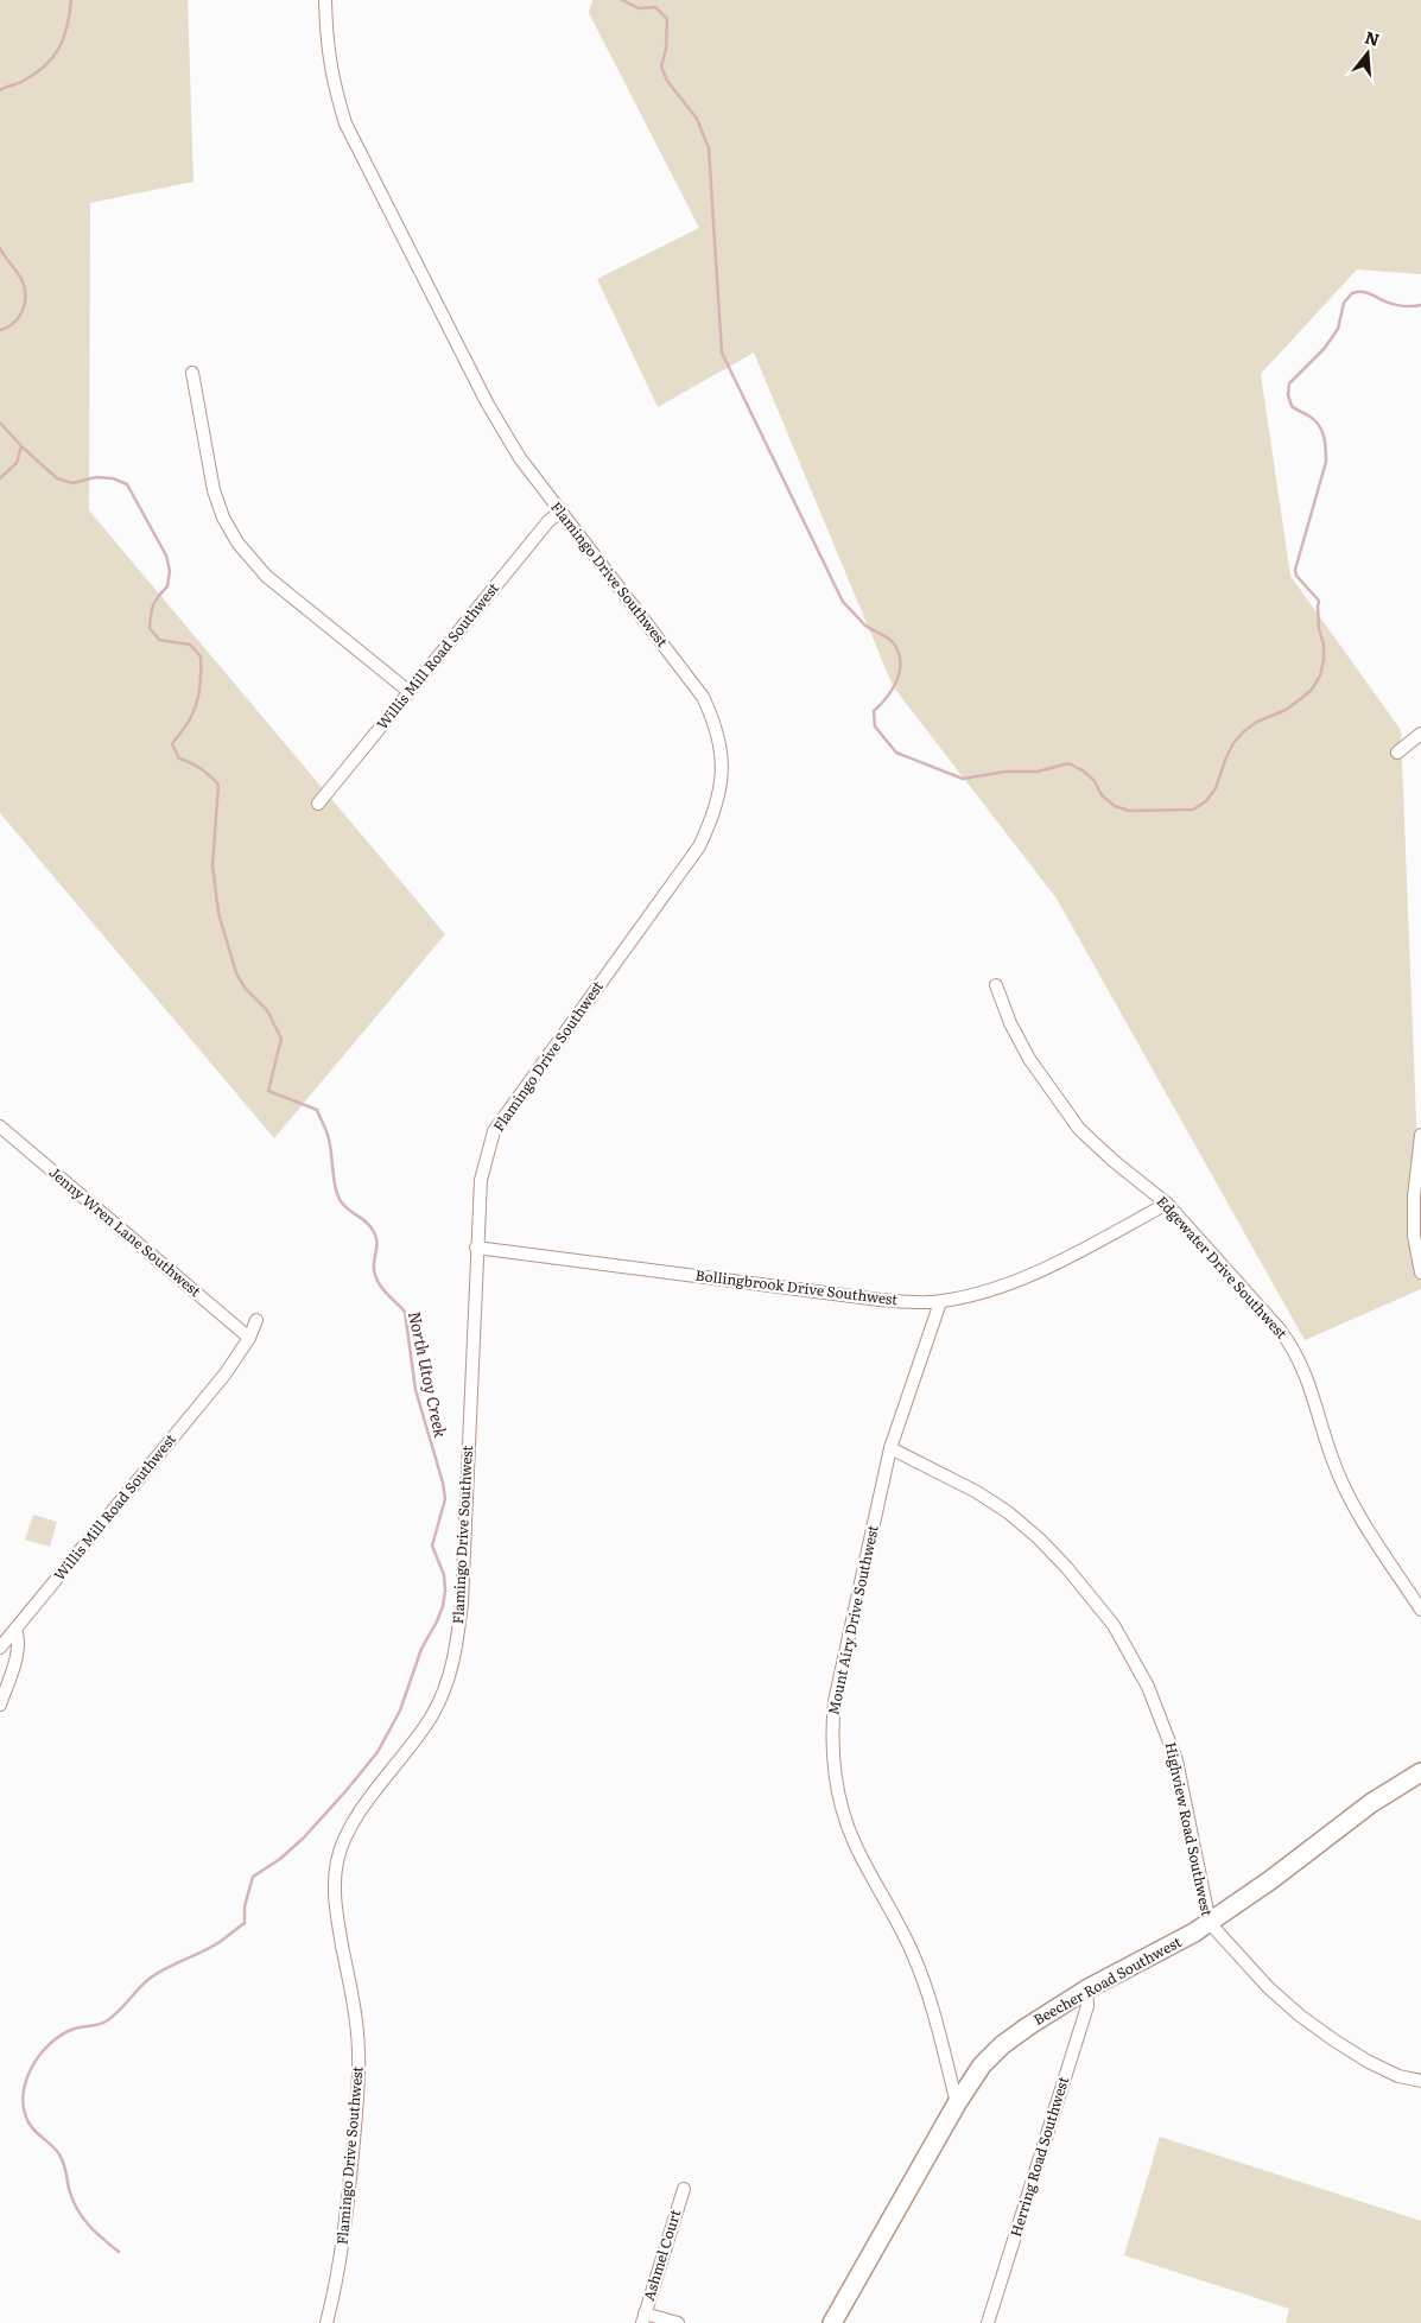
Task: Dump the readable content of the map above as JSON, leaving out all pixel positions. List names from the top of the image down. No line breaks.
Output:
{"streets":{"street":["Flamingo Drive Southwest","Willis Mill Road Southwest","Jenny Wren Lane Southwest","Edgewater Drive Southwest","Bollingbrook Drive Southwest","Mount Airy Drive Southwest","Highview Road Southwest","Beecher Road Southwest","Herring Road Southwest","Ashmel Court"]},"crossings":[["Flamingo Drive Southwest","Willis Mill Road Southwest"],["Flamingo Drive Southwest","Bollingbrook Drive Southwest"],["Willis Mill Road Southwest","Jenny Wren Lane Southwest"],["Edgewater Drive Southwest","Bollingbrook Drive Southwest"],["Bollingbrook Drive Southwest","Mount Airy Drive Southwest"],["Mount Airy Drive Southwest","Highview Road Southwest"],["Mount Airy Drive Southwest","Beecher Road Southwest"],["Highview Road Southwest","Beecher Road Southwest"],["Beecher Road Southwest","Herring Road Southwest"]],"water":["North Utoy Creek"],"north":"top"}
